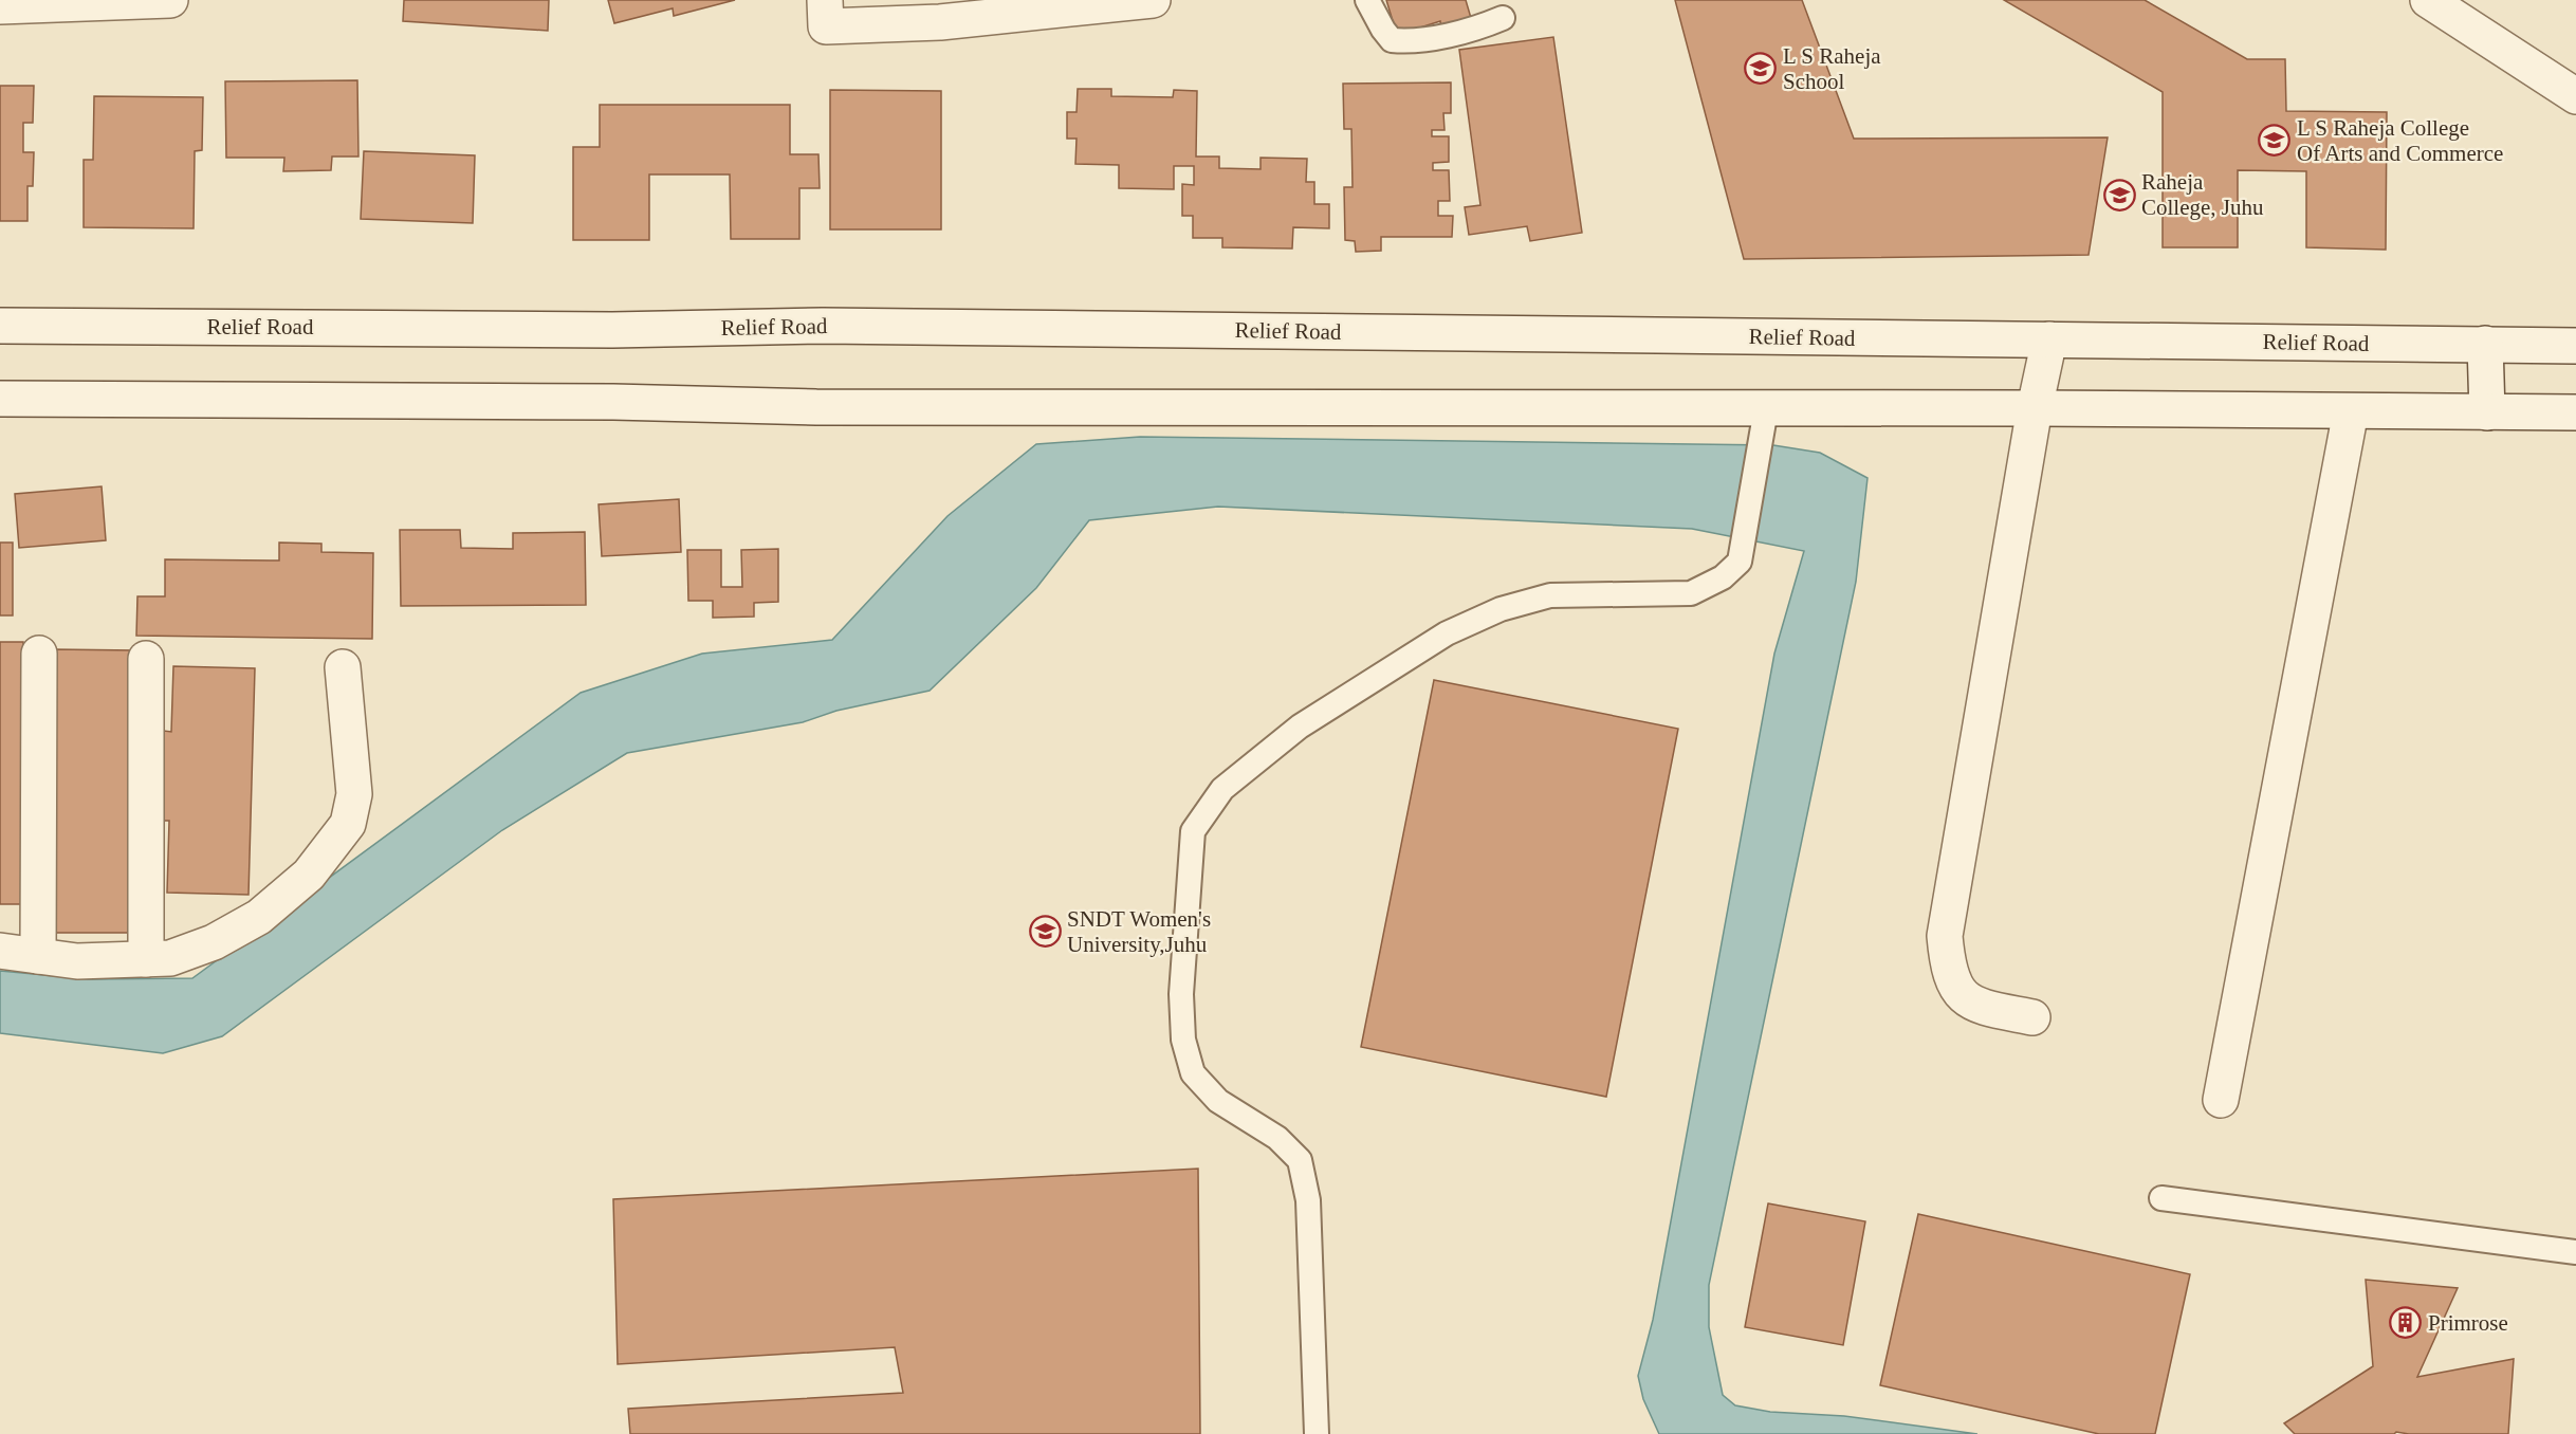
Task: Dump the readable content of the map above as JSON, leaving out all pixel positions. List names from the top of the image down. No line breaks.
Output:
{"streets":{"street":["Relief Road"]},"places":{"school or university":["L S Raheja School","L S Raheja College Of Arts and Commerce","Raheja College, Juhu","SNDT Women's University,Juhu"],"building":["Primrose"]}}
